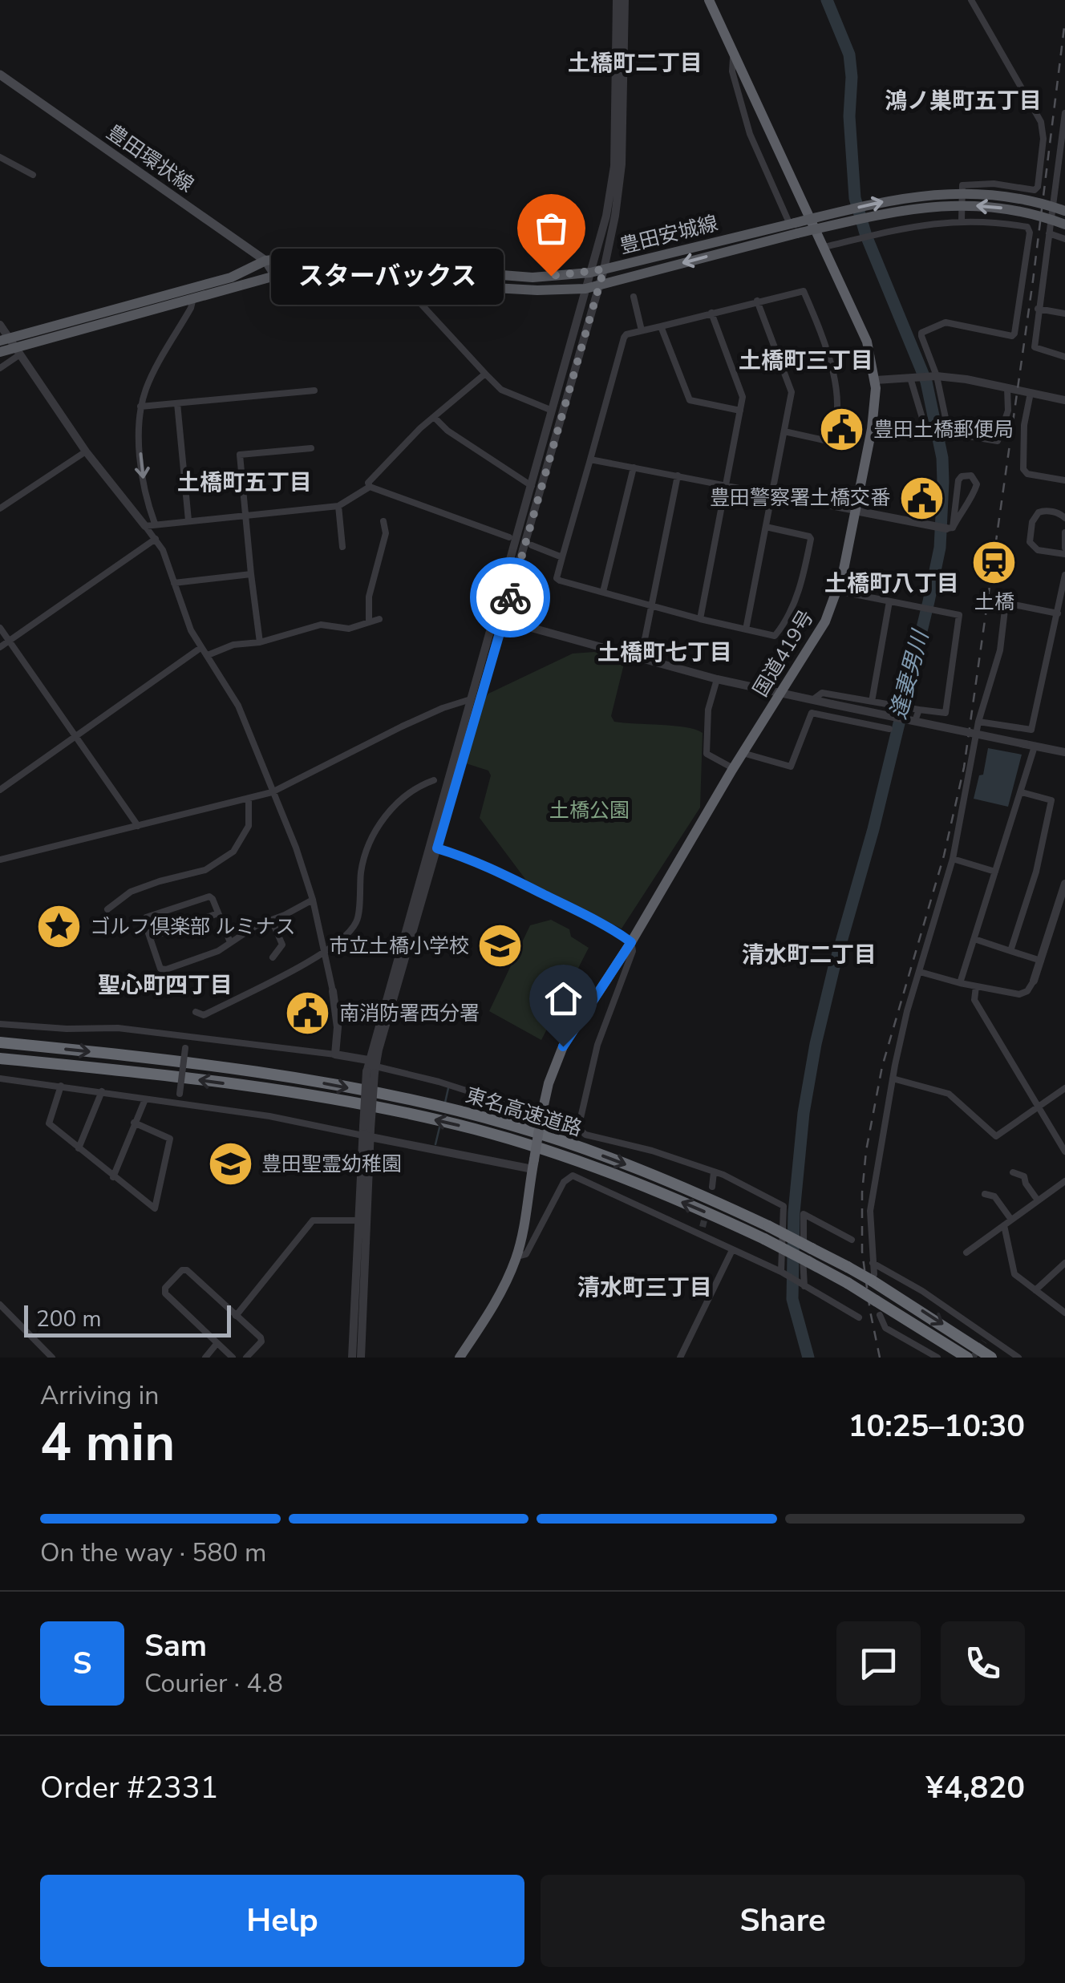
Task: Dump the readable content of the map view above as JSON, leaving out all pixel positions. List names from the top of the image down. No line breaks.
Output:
{"streets":{"highway":["国道419号","東名高速道路"],"main road":["豊田環状線","豊田安城線"]},"crossings":[["豊田環状線","豊田安城線"]],"districts":["土橋町二丁目","鴻ノ巣町五丁目","土橋町三丁目","土橋町五丁目","土橋町八丁目","土橋町七丁目","清水町二丁目","聖心町四丁目","清水町三丁目"],"water":["逢妻男川"],"parks":["土橋公園"],"places":{"other":["スターバックス"],"public building":["豊田土橋郵便局","豊田警察署土橋交番","南消防署西分署"],"station":["土橋"],"place":["ゴルフ倶楽部 ルミナス"],"school or university":["市立土橋小学校","豊田聖霊幼稚園"]},"scale_bar":"200 m","page":{"bubble":"スターバックス","scale":"200 m","heading":["4 min","Arriving in","10:25–10:30"],"panel":["Sam","Courier · 4.8","Order #2331","¥4,820"],"bar":"On the way · 580 m","round":"S","buttons":["Help","Share"]}}
